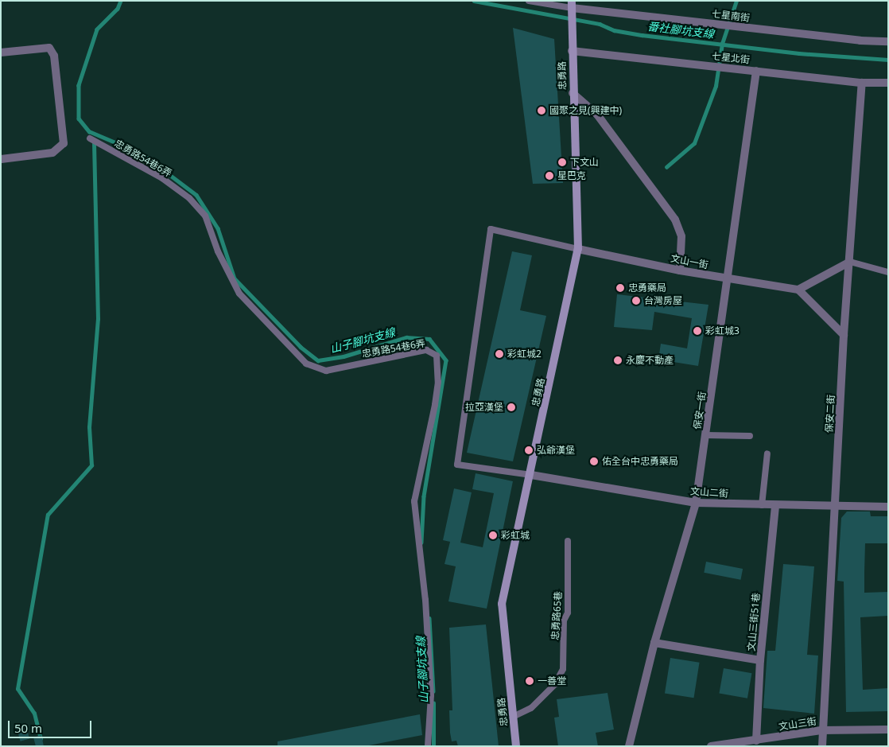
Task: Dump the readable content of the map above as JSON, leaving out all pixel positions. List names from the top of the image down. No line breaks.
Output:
{"streets":{"main road":["忠勇路"],"street":["七星南街","七星北街","文山一街","保安一街","保安二街","文山二街","文山三街51巷","文山三街"],"lane":["忠勇路54巷6弄","忠勇路65巷"]},"crossings":[["七星南街","忠勇路"],["七星北街","忠勇路"],["七星北街","保安一街"],["七星北街","保安二街"],["忠勇路","文山一街"],["忠勇路","文山二街"],["忠勇路","忠勇路65巷"],["文山一街","保安一街"],["保安一街","文山二街"],["保安二街","文山二街"],["保安二街","文山三街"],["文山二街","文山三街51巷"],["文山三街51巷","文山三街"]],"water":["番社腳坑支線","山子腳坑支線"],"places":["國聚之見(興建中)","下文山","星巴克","忠勇藥局","台灣房屋","彩虹城3","彩虹城2","永慶不動產","拉亞漢堡","弘爺漢堡","佑全台中忠勇藥局","彩虹城","一善堂"],"scale_bar":"50 m"}
